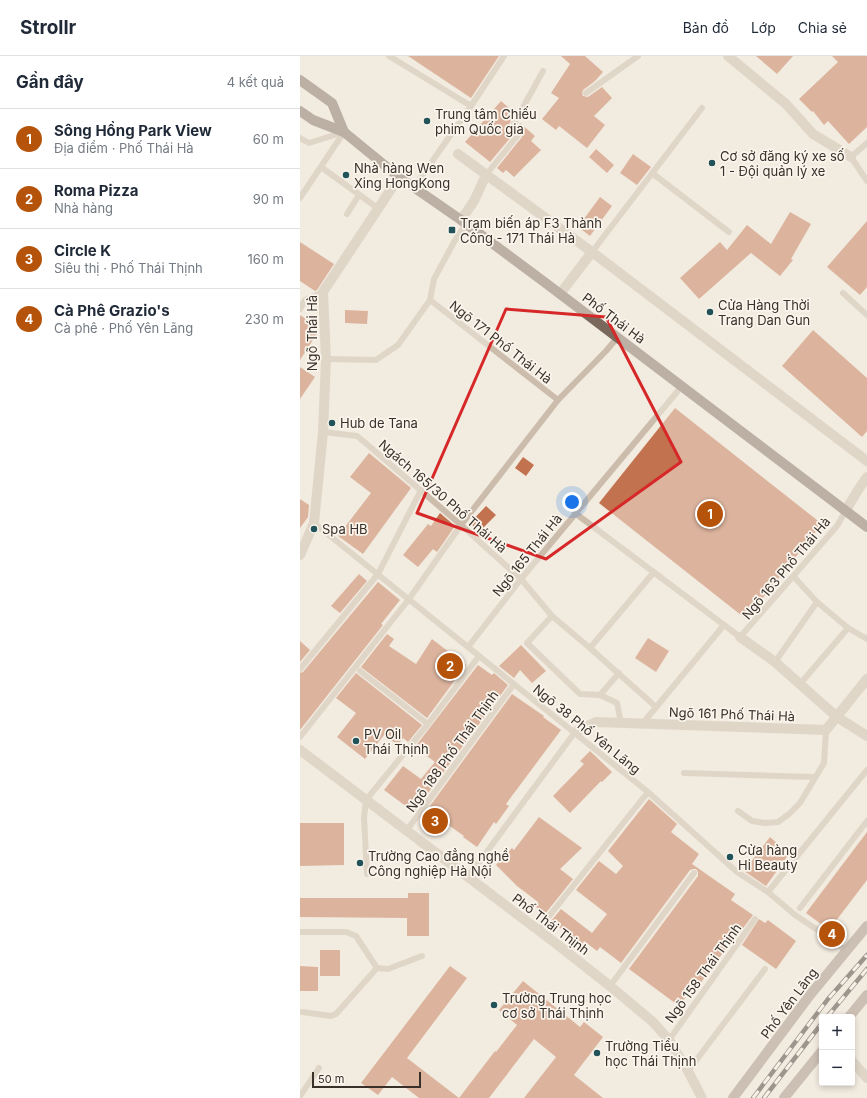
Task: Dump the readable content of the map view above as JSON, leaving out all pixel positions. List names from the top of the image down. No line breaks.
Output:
{"streets":{"main road":["Phố Thái Hà","Phố Yên Lãng"],"street":["Ngõ Thái Hà","Ngõ 161 Phố Thái Hà","Phố Thái Thịnh"],"lane":["Ngõ 171 Phố Thái Hà","Ngách 165/30 Phố Thái Hà","Ngõ 165 Thái Hà","Ngõ 163 Phố Thái Hà","Ngõ 38 Phố Yên Lãng","Ngõ 188 Phố Thái Thịnh","Ngõ 158 Thái Thịnh"]},"crossings":[["Phố Thái Hà","Ngõ Thái Hà"],["Phố Thái Hà","Ngõ 165 Thái Hà"],["Phố Thái Hà","Ngõ 163 Phố Thái Hà"],["Ngõ Thái Hà","Ngách 165/30 Phố Thái Hà"],["Ngõ Thái Hà","Ngõ 38 Phố Yên Lãng"],["Ngách 165/30 Phố Thái Hà","Ngõ 165 Thái Hà"],["Ngõ 165 Thái Hà","Ngõ 38 Phố Yên Lãng"],["Ngõ 161 Phố Thái Hà","Ngõ 38 Phố Yên Lãng"],["Ngõ 38 Phố Yên Lãng","Ngõ 188 Phố Thái Thịnh"],["Ngõ 38 Phố Yên Lãng","Phố Yên Lãng"],["Ngõ 188 Phố Thái Thịnh","Phố Thái Thịnh"],["Phố Thái Thịnh","Ngõ 158 Thái Thịnh"]],"places":{"other":["Trung tâm Chiếu phim Quốc gia","Cơ sở đăng ký xe số 1 - Đội quản lý xe","Nhà hàng Wen Xing HongKong","Cửa Hàng Thời Trang Dan Gun","Hub de Tana","Spa HB","PV Oil Thái Thịnh","Cửa hàng Hi Beauty","Trường Cao đẳng nghề Công nghiệp Hà Nội","Trường Trung học cơ sở Thái Thịnh","Trường Tiểu học Thái Thịnh"],"transit":["Trạm biến áp F3 Thành Công - 171 Thái Hà"]},"scale_bar":"50 m","page":{"header":"Strollr","nav":["Bản đồ","Lớp","Chia sẻ"],"heading":["Gần đây","4 kết quả"],"list":[{"mark":"1","name":"Sông Hồng Park View","note":"Địa điểm · Phố Thái Hà","value":"60 m"},{"mark":"2","name":"Roma Pizza","note":"Nhà hàng","value":"90 m"},{"mark":"3","name":"Circle K","note":"Siêu thị · Phố Thái Thịnh","value":"160 m"},{"mark":"4","name":"Cà Phê Grazio's","note":"Cà phê · Phố Yên Lãng","value":"230 m"}],"pins":["1","2","3","4"],"map_buttons":["+","−"],"scale":"50 m"}}
